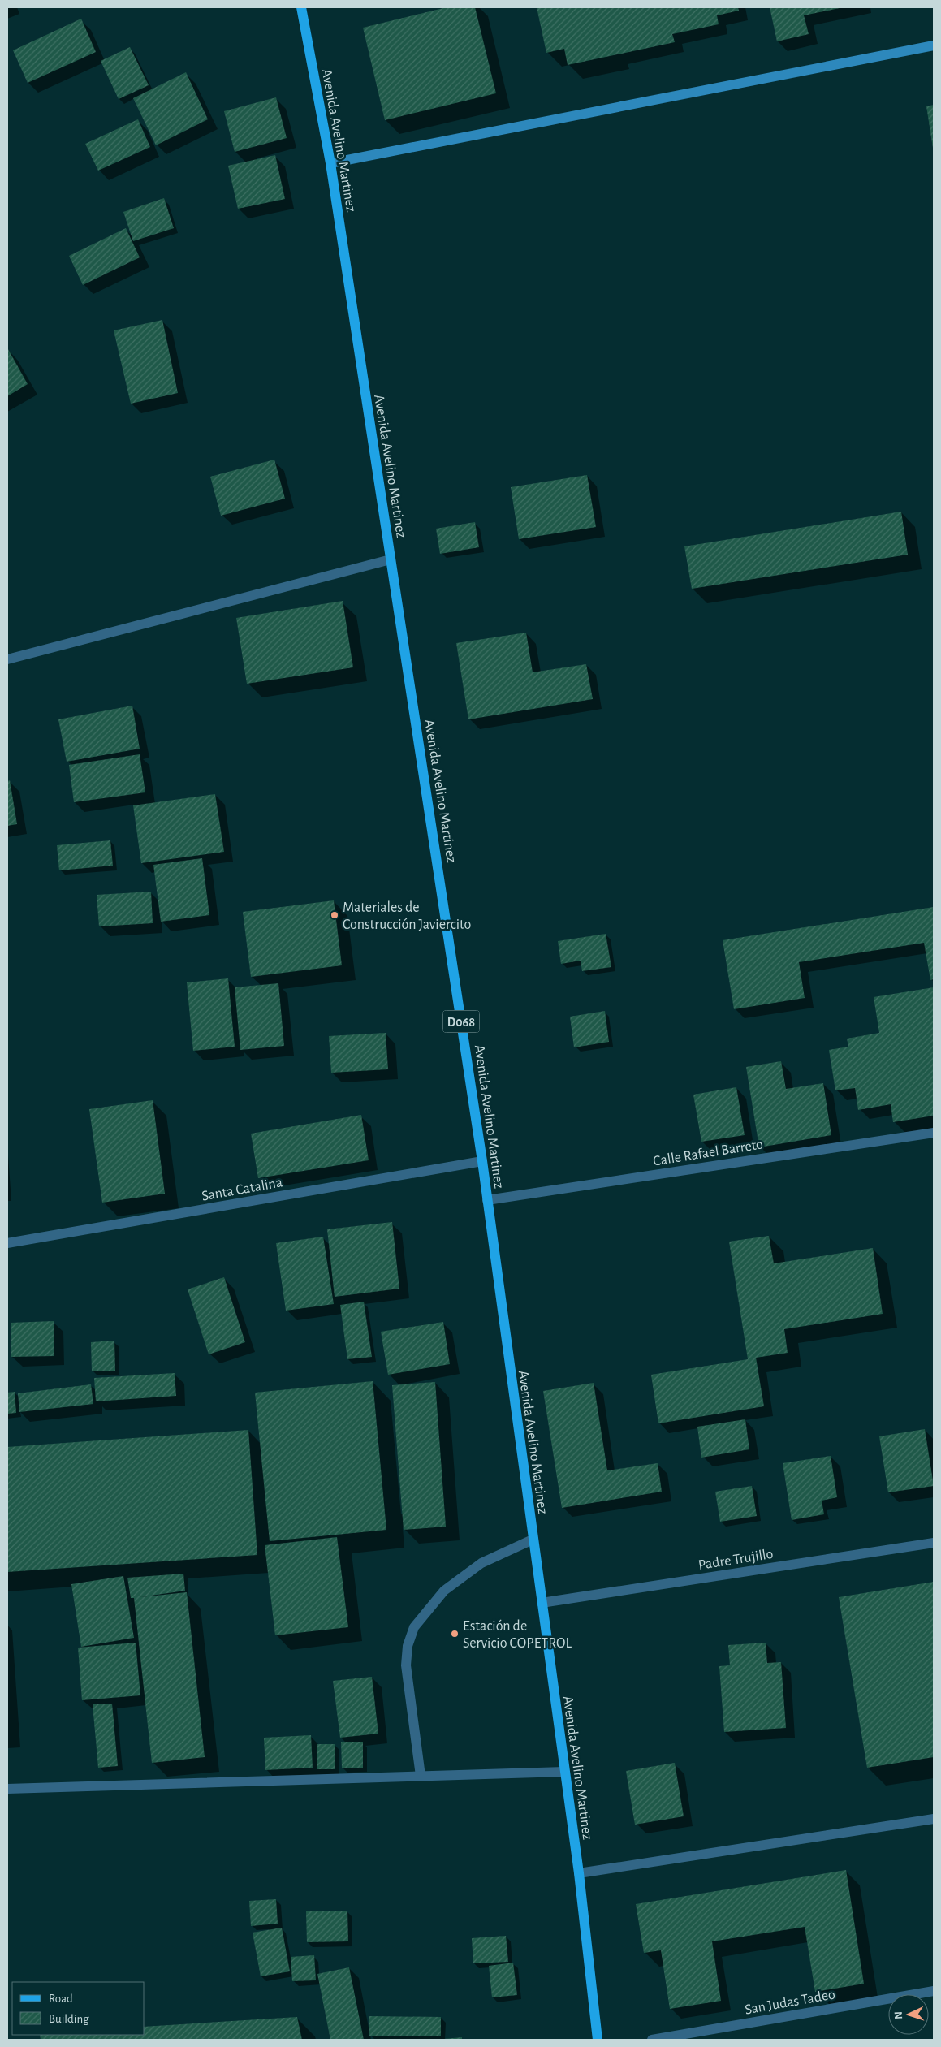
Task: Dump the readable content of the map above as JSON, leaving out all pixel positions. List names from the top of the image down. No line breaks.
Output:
{"streets":{"main road":["Avenida Avelino Martinez","D068"],"street":["Calle Rafael Barreto","Santa Catalina","Padre Trujillo","San Judas Tadeo"]},"crossings":[["Avenida Avelino Martinez","Calle Rafael Barreto"],["Avenida Avelino Martinez","Santa Catalina"],["Avenida Avelino Martinez","Padre Trujillo"]],"places":["Materiales de Construcción Javiercito","Estación de Servicio COPETROL"],"legend":["Road","Building"],"north":"left"}
